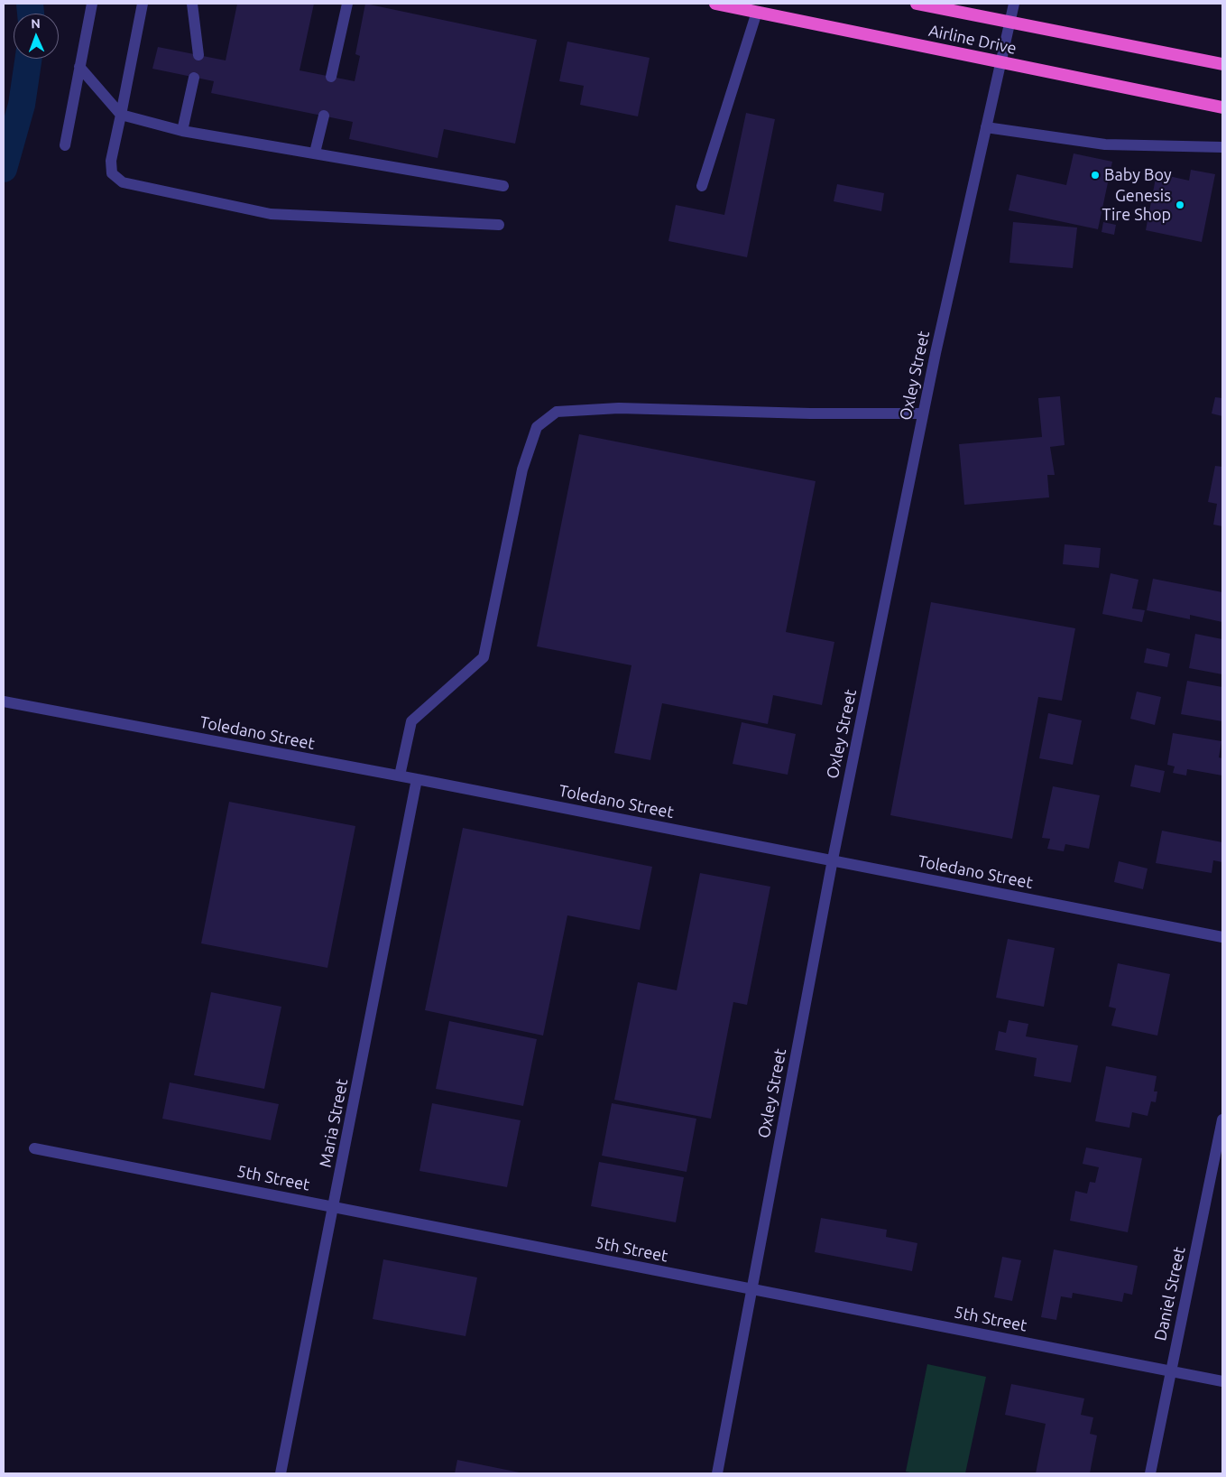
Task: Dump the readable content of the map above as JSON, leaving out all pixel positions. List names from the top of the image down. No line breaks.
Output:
{"streets":{"highway":["Airline Drive"],"street":["Oxley Street","Toledano Street","Maria Street","5th Street","Daniel Street"]},"crossings":[["Airline Drive","Oxley Street"],["Oxley Street","Toledano Street"],["Oxley Street","5th Street"],["Toledano Street","Maria Street"],["Maria Street","5th Street"],["5th Street","Daniel Street"]],"places":["Baby Boy","Genesis Tire Shop"],"north":"top"}
